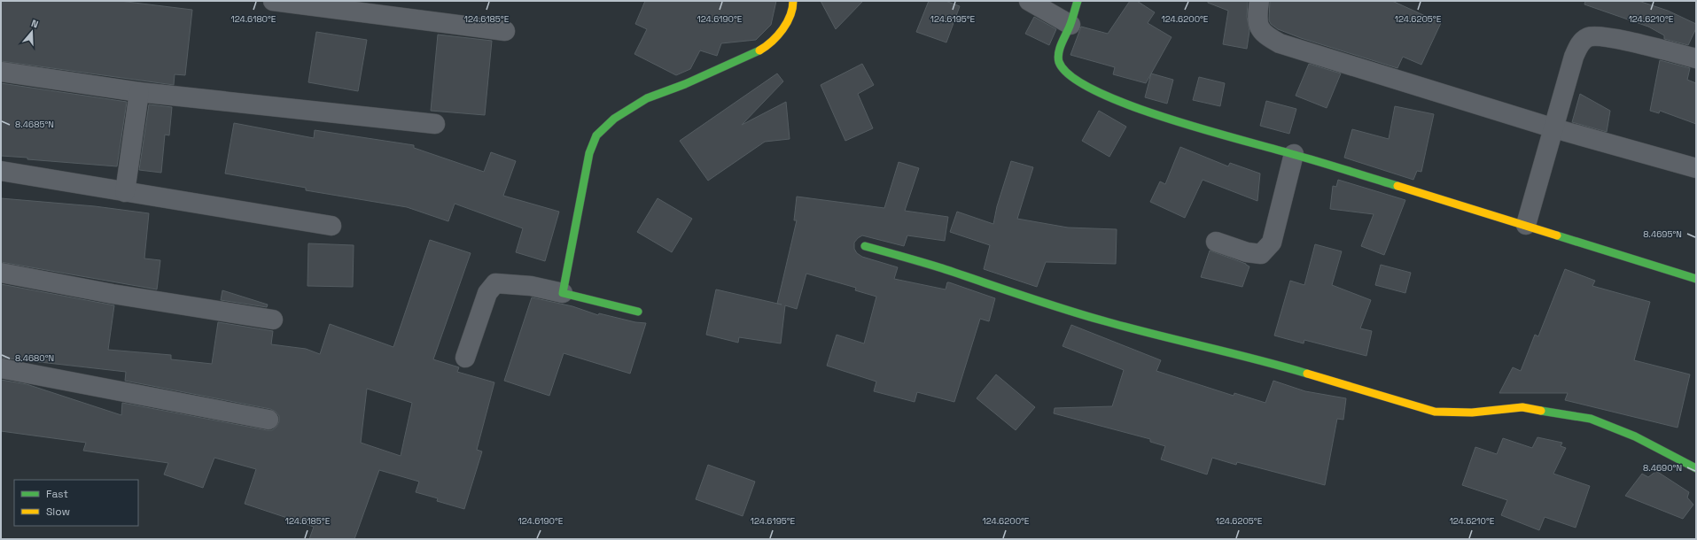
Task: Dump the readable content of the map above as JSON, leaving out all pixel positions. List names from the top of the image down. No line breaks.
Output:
{"legend":["Fast","Slow"],"north":"top","coordinates":["124.6180°E","124.6185°E","124.6190°E","124.6195°E","124.6200°E","124.6205°E","124.6210°E","8.4685°N","8.4695°N","8.4680°N","8.4690°N"]}
